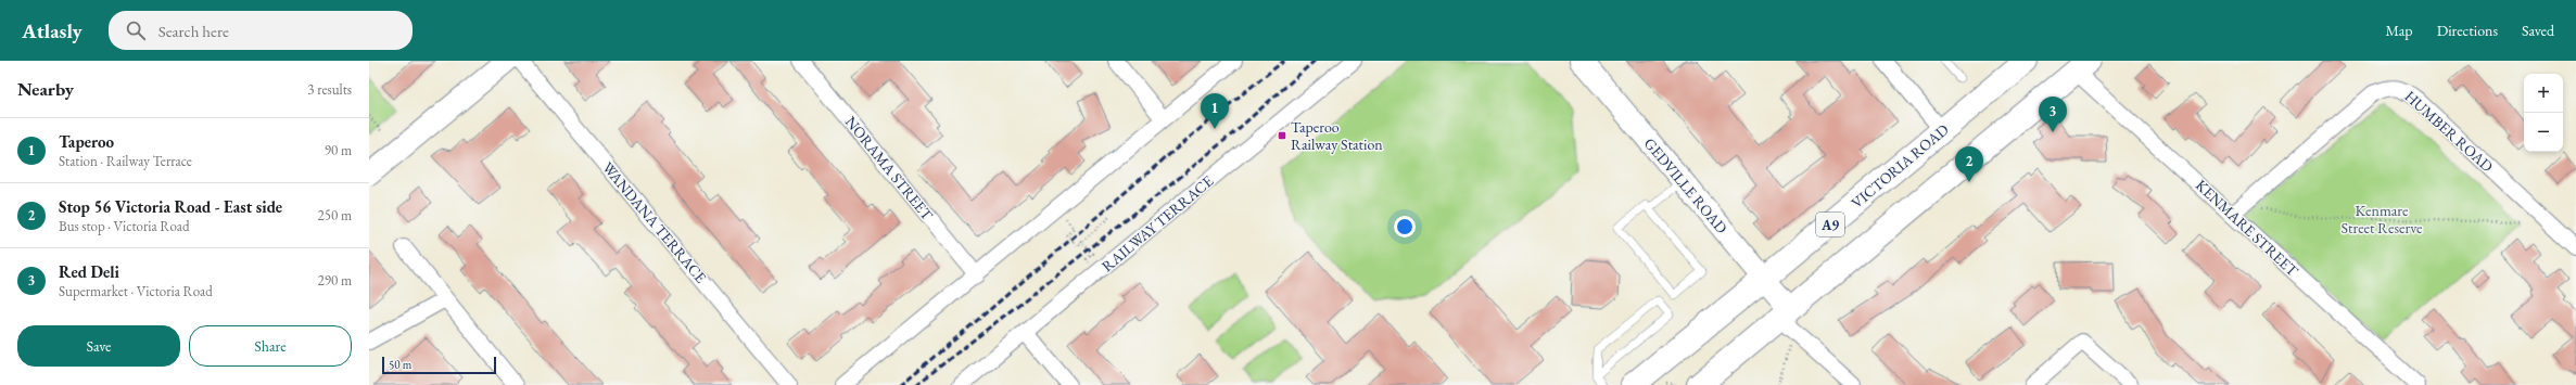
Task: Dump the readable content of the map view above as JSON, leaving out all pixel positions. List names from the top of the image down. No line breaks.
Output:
{"streets":{"highway":["VICTORIA ROAD","A9"],"street":["HUMBER ROAD","NORAMA STREET","GEDVILLE ROAD","WANDANA TERRACE","RAILWAY TERRACE","KENMARE STREET"]},"crossings":[["HUMBER ROAD","KENMARE STREET"],["VICTORIA ROAD","GEDVILLE ROAD"],["GEDVILLE ROAD","A9"],["A9","KENMARE STREET"]],"parks":["Kenmare Street Reserve"],"places":{"transit":["Taperoo Railway Station"]},"scale_bar":"50 m","page":{"header":"Atlasly","search":"Search here","nav":["Map","Directions","Saved"],"heading":["Nearby","3 results"],"map_buttons":["+","−"],"pins":["1","3","2"],"list":[{"mark":"1","name":"Taperoo","note":"Station · Railway Terrace","value":"90 m"},{"mark":"2","name":"Stop 56 Victoria Road - East side","note":"Bus stop · Victoria Road","value":"250 m"},{"mark":"3","name":"Red Deli","note":"Supermarket · Victoria Road","value":"290 m"}],"buttons":["Save","Share"],"scale":"50 m"}}
